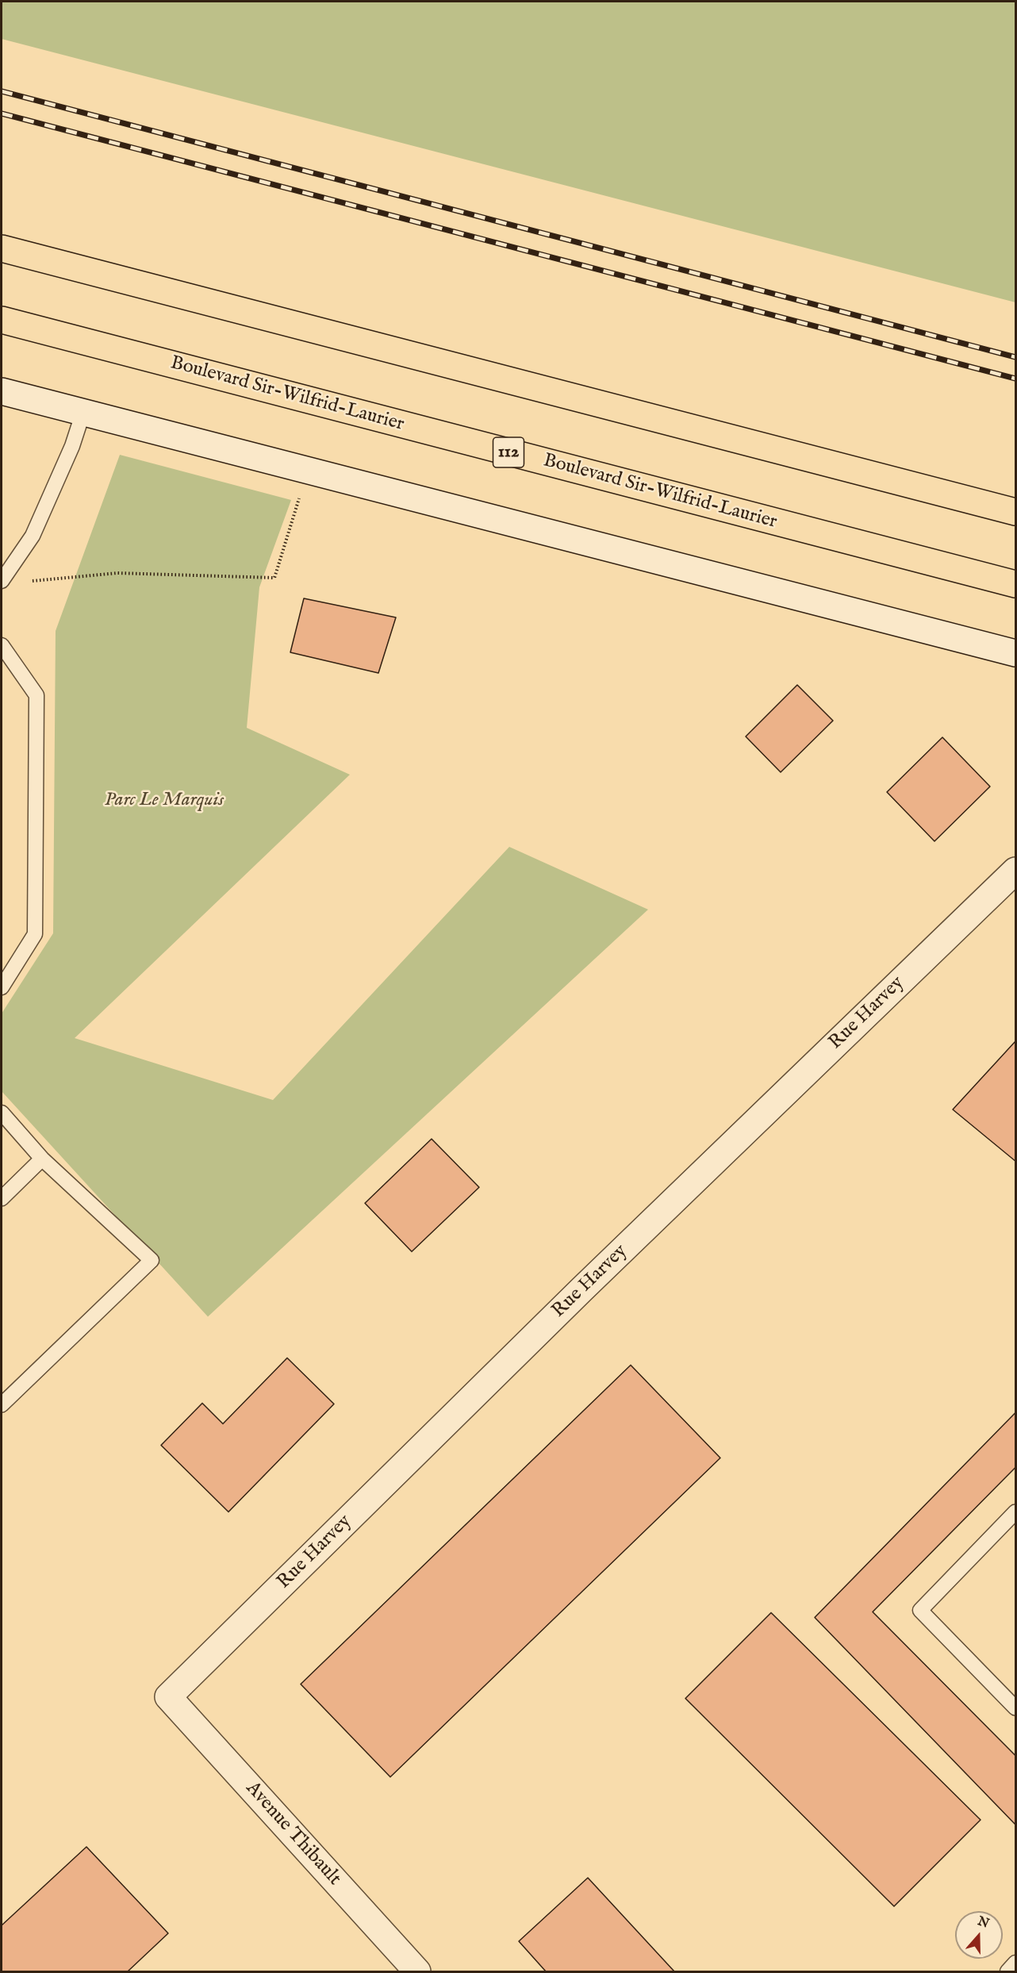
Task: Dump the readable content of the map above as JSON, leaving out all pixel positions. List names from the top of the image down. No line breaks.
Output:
{"streets":{"highway":["Boulevard Sir-Wilfrid-Laurier","112"],"street":["Rue Harvey","Avenue Thibault"]},"crossings":[["Rue Harvey","Avenue Thibault"]],"parks":["Parc Le Marquis"],"north":"top"}
